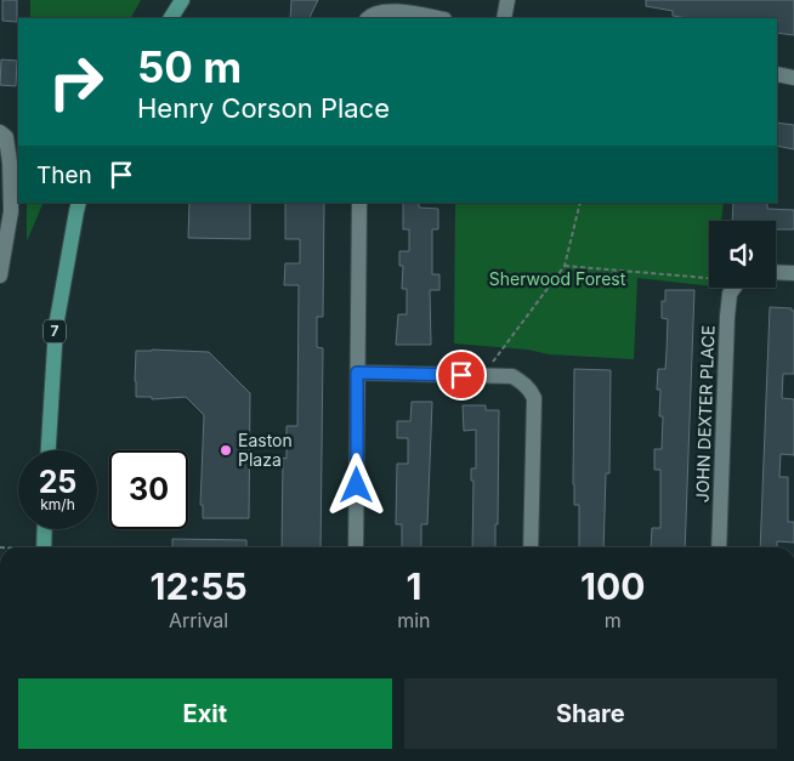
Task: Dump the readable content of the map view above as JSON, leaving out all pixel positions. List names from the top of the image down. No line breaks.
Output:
{"streets":{"main road":["7"],"street":["JOHN DEXTER PLACE"]},"parks":["Sherwood Forest"],"places":["Easton Plaza"],"page":{"turn":["50 m","Henry Corson Place"],"then":"Then","speed":"25 km/h","limit":"30","eta":["12:55","Arrival","1","min","100","m"],"buttons":["Exit","Share"]}}
